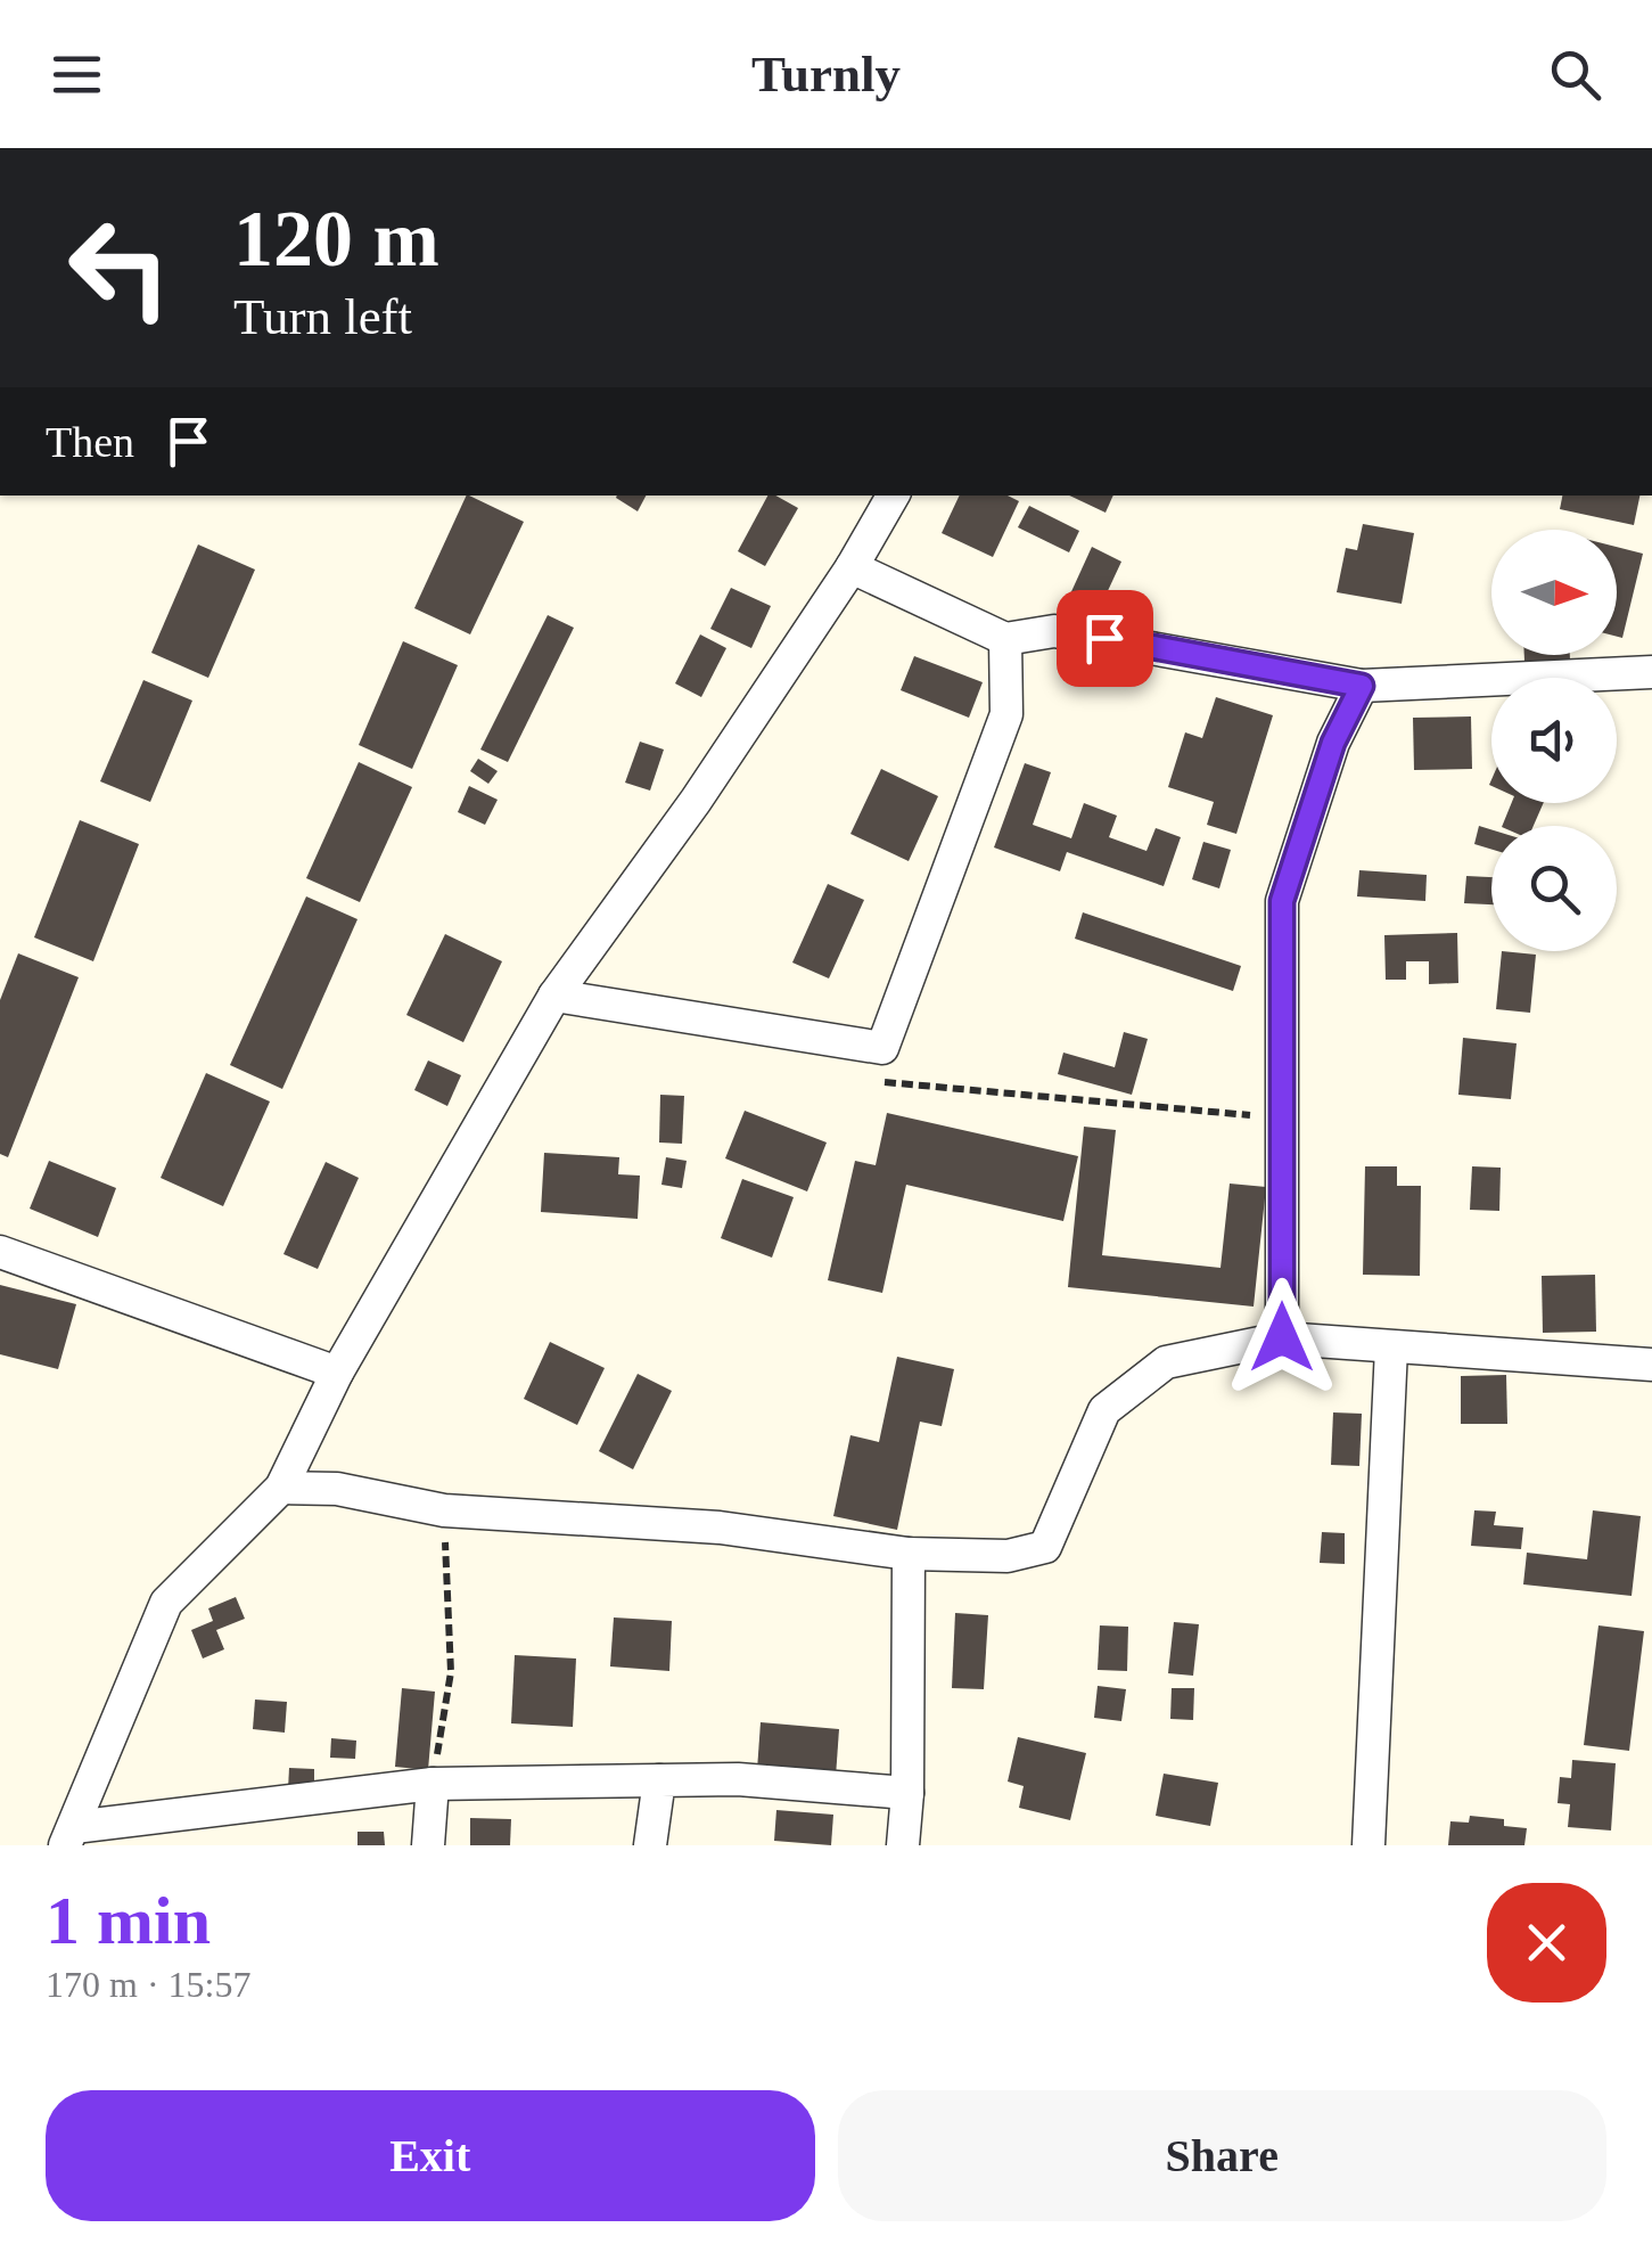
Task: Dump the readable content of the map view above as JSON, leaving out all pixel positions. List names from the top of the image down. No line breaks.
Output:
{"north":"right","page":{"header":"Turnly","turn":["120 m","Turn left"],"then":"Then","heading":["1 min","170 m · 15:57"],"buttons":["Exit","Share"]}}
